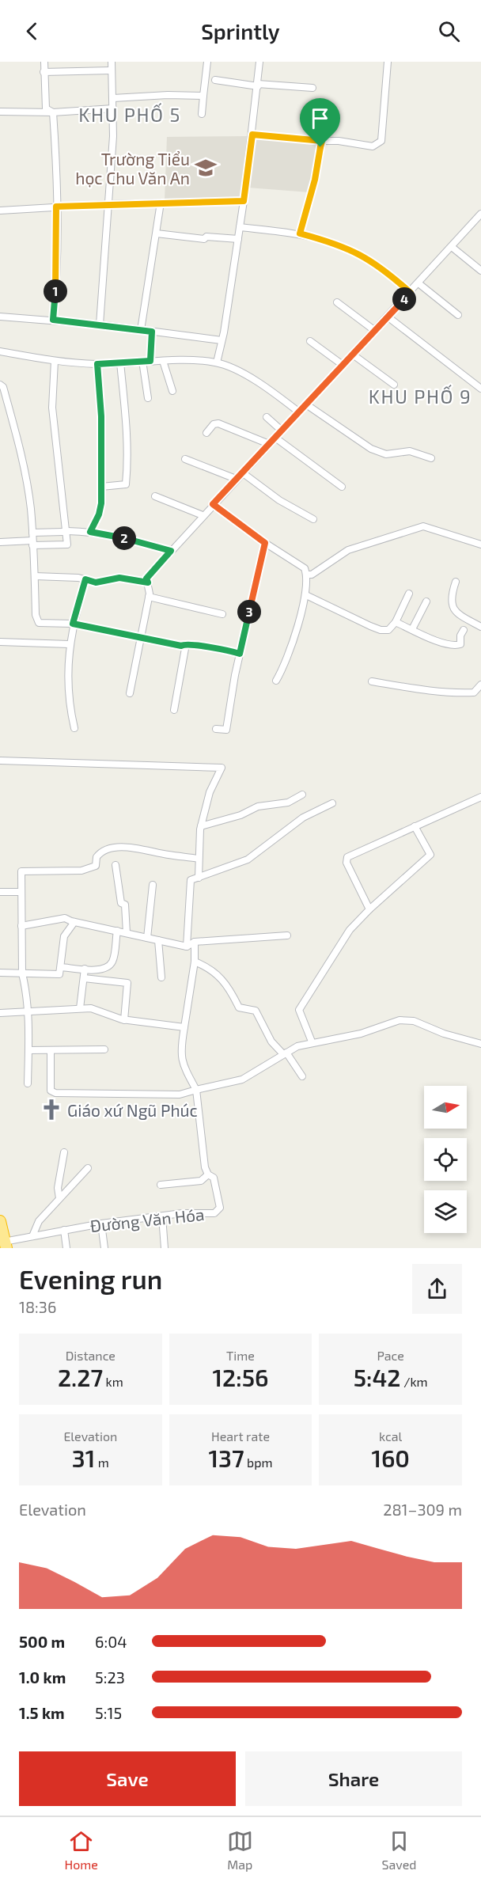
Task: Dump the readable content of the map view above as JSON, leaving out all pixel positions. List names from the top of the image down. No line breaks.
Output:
{"streets":{"street":["Đường Văn Hóa"]},"districts":["KHU PHỐ 5","KHU PHỐ 9"],"places":{"school or university":["Trường Tiểu học Chu Văn An"],"church":["Giáo xứ Ngũ Phúc"]},"north":"right","page":{"header":"Sprintly","pins":["1","4","2","3"],"heading":["Evening run","18:36"],"stats":[["Distance","2.27 km"],["Time","12:56"],["Pace","5:42 /km"],["Elevation","31 m"],["Heart rate","137 bpm"],["kcal","160"]],"chart":["Elevation","281–309 m"],"list":[{"name":"500 m","note":"6:04"},{"name":"1.0 km","note":"5:23"},{"name":"1.5 km","note":"5:15"}],"buttons":["Save","Share"],"tabs":["Home","Map","Saved"]}}
